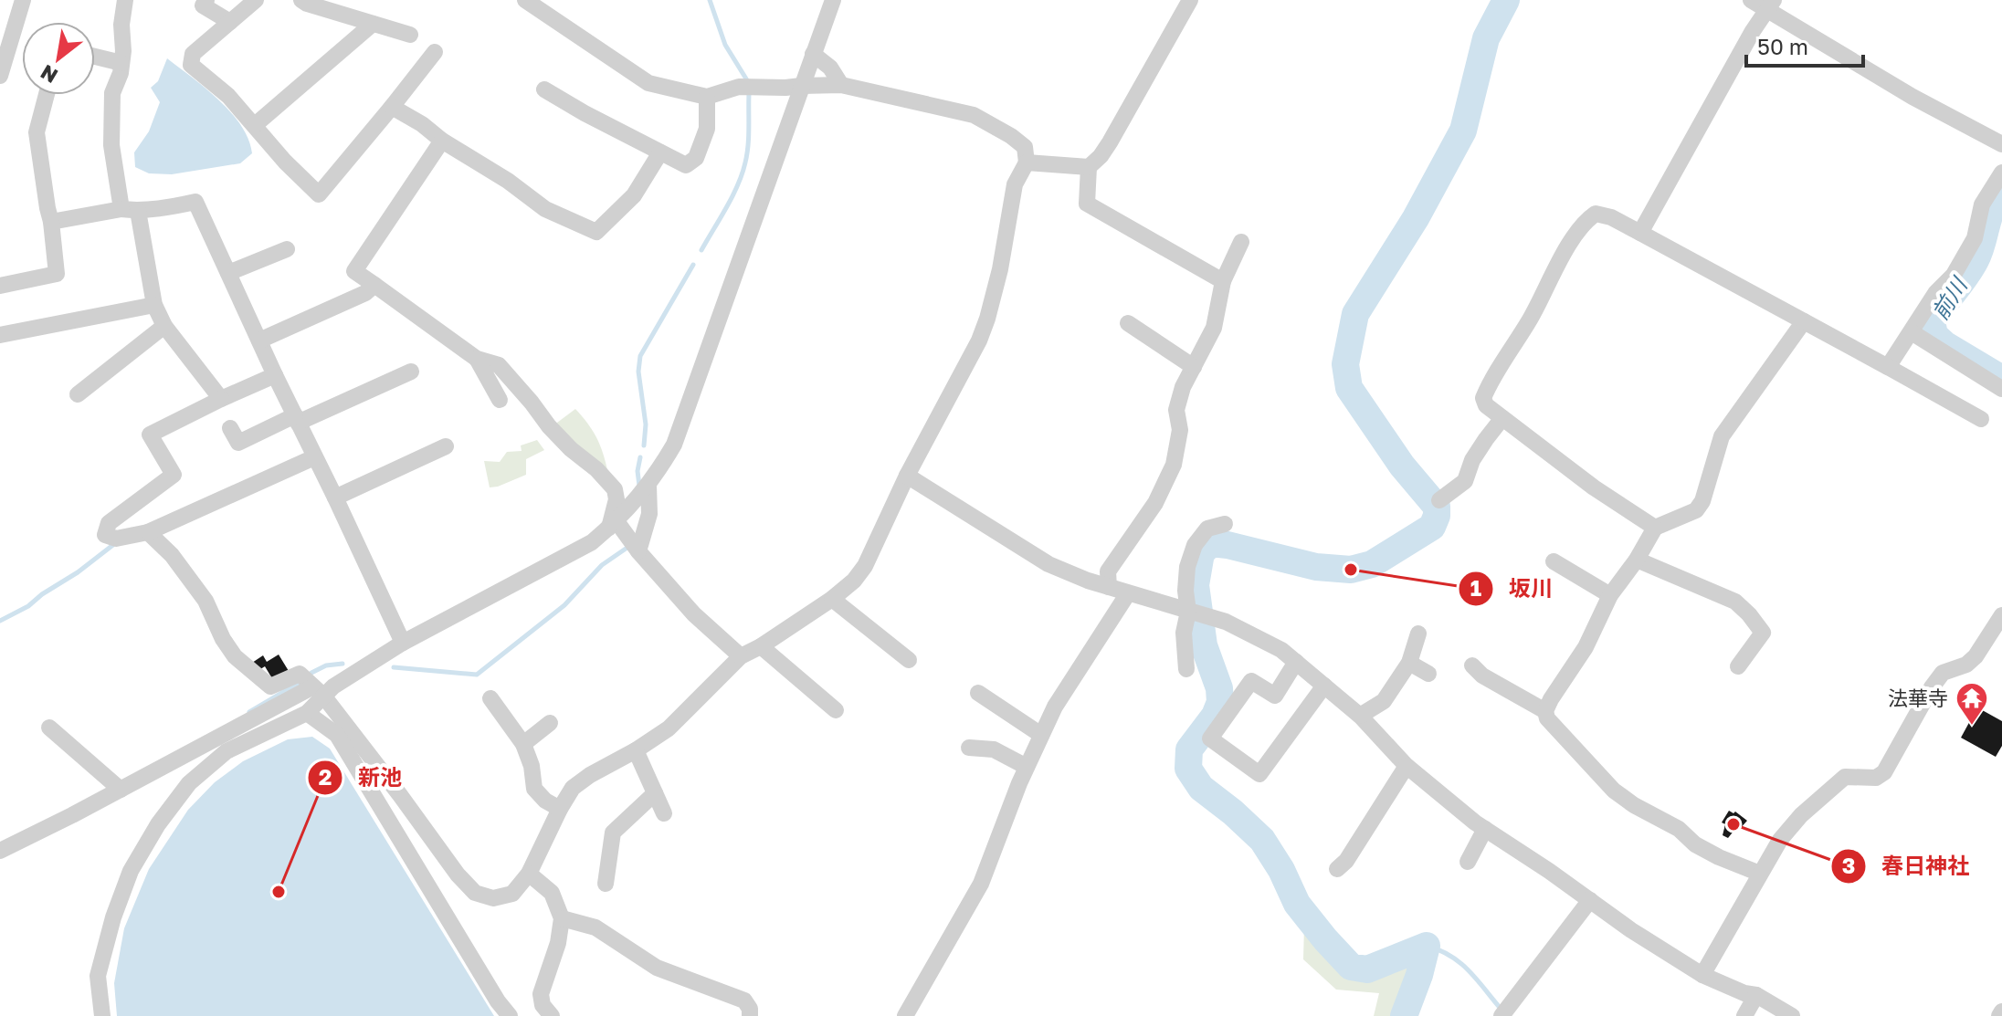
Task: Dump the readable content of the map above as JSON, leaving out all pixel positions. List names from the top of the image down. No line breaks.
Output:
{"water":["前川"],"places":{"other":["坂川","春日神社","新池"],"temple":["法華寺"]},"scale_bar":"50 m","north":"bottom left"}
